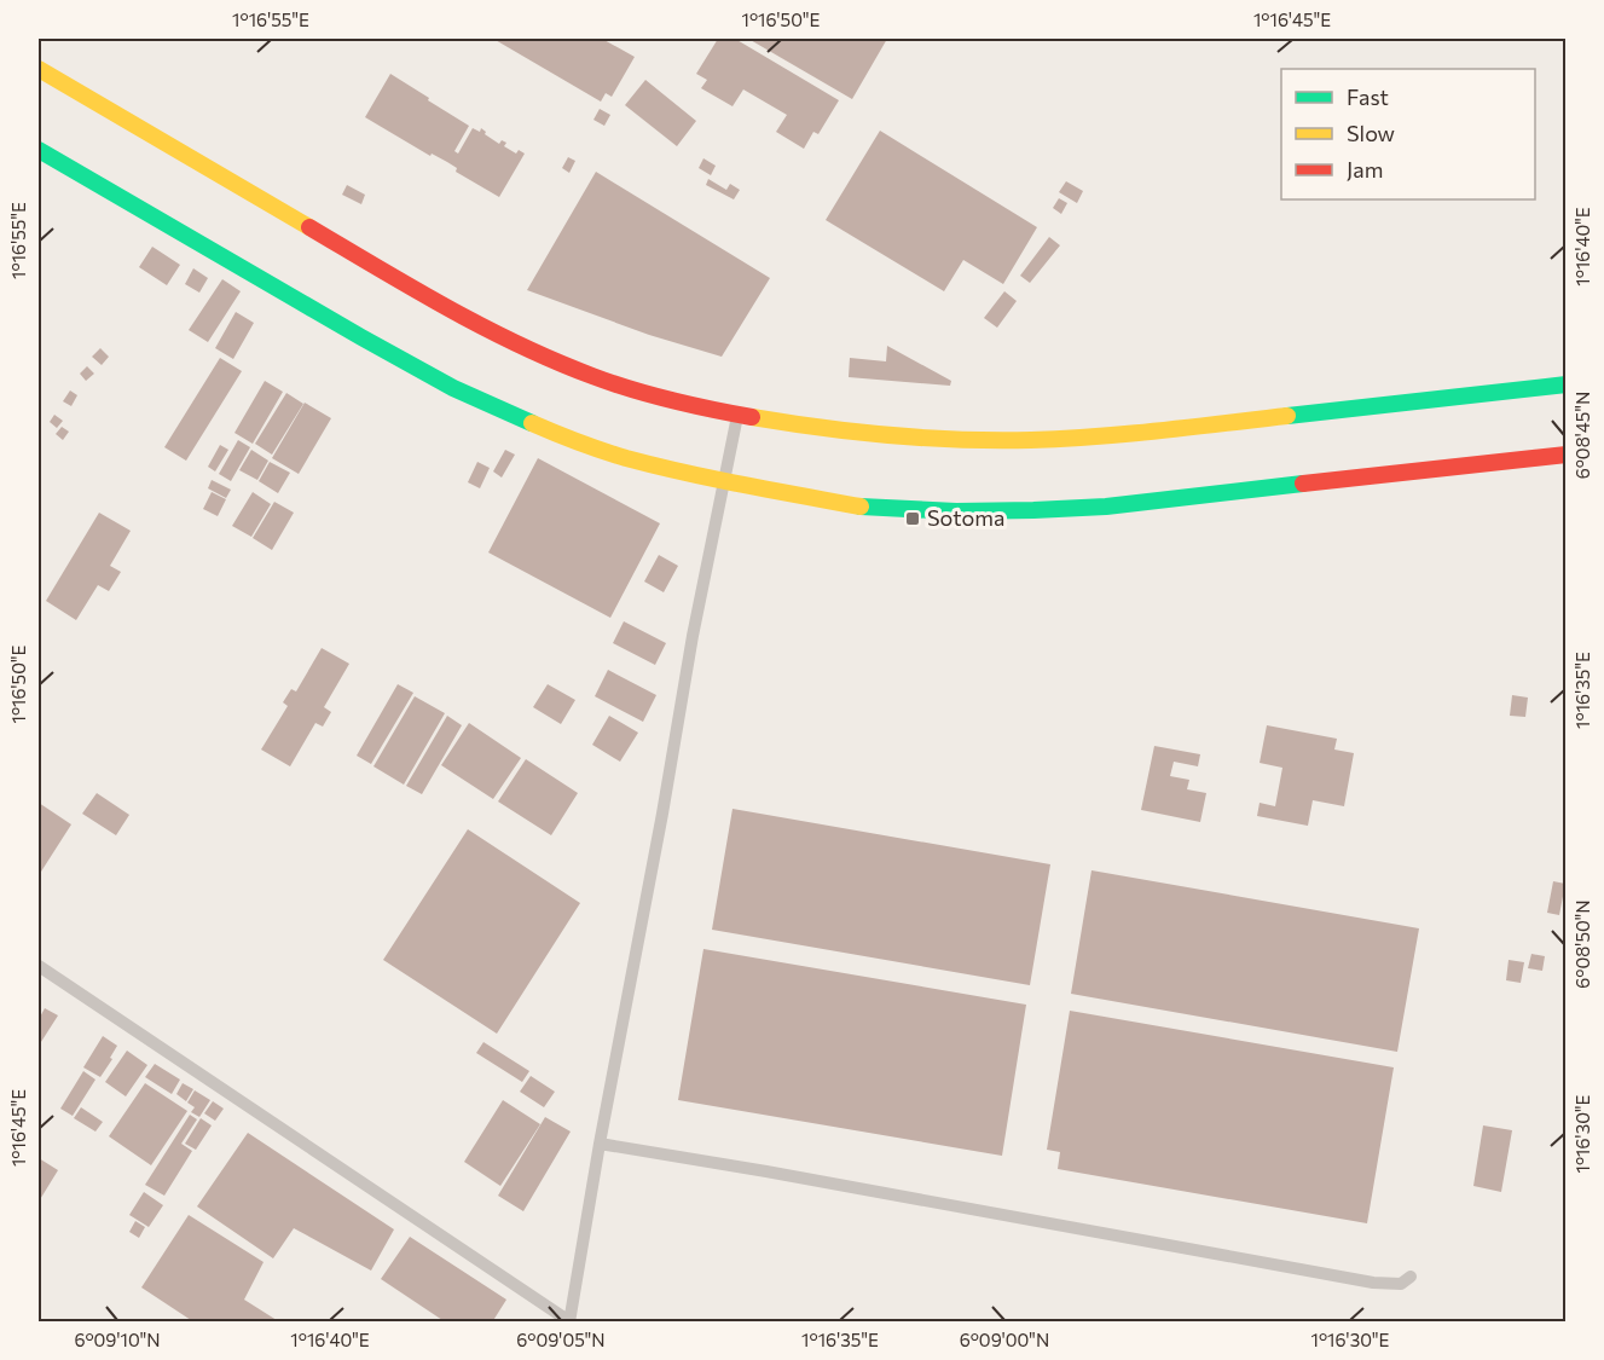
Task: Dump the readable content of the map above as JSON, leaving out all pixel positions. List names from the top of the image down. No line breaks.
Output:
{"places":{"transit":["Sotoma"]},"legend":["Fast","Slow","Jam"],"coordinates":["1°16'55\"E","1°16'50\"E","1°16'45\"E","1°16'40\"E","6°08'45\"N","1°16'35\"E","6°08'50\"N","1°16'30\"E","6°09'10\"N","6°09'05\"N","6°09'00\"N"]}
